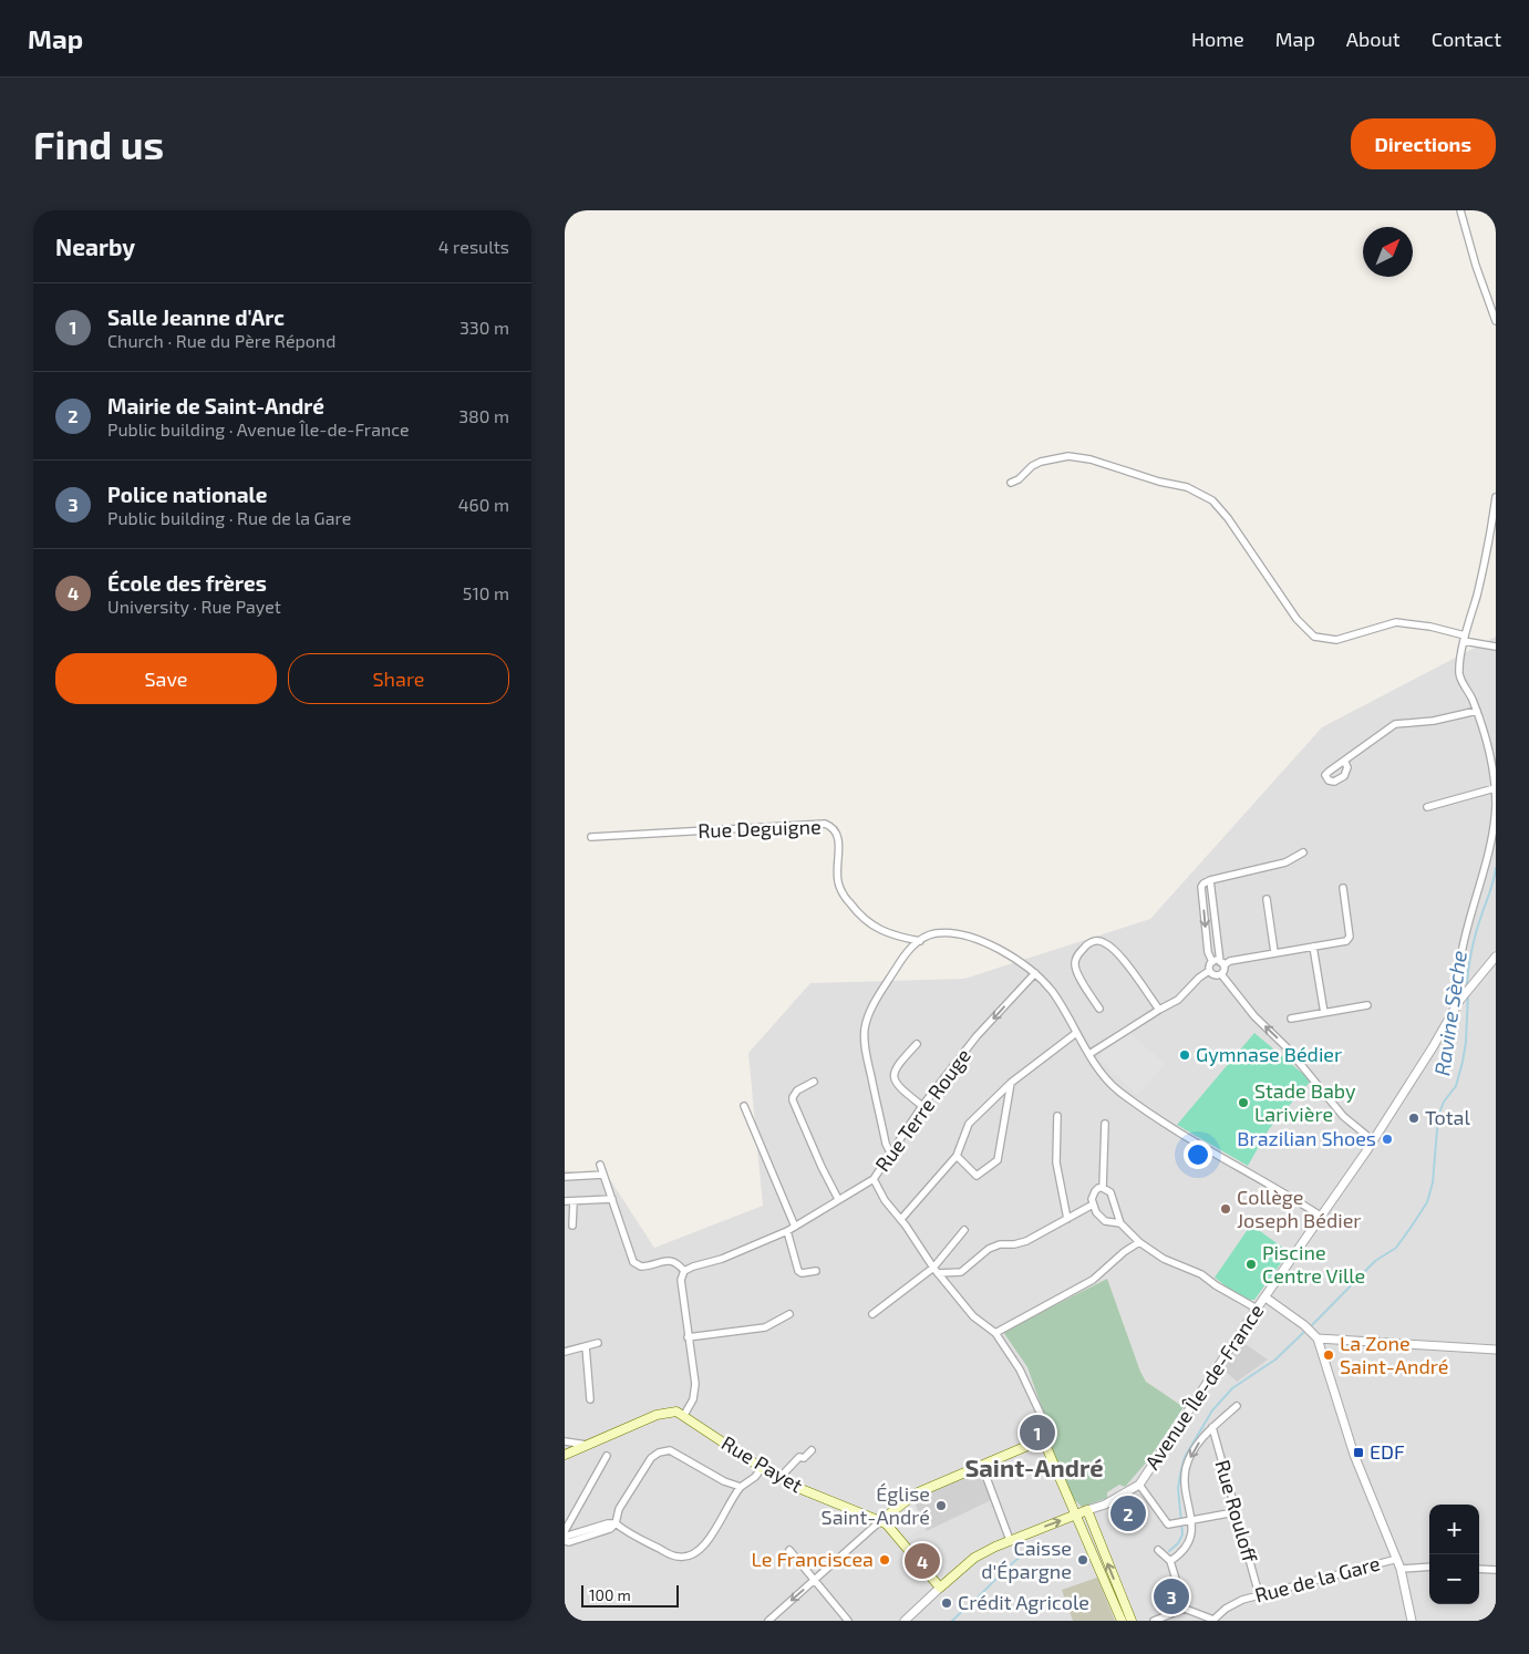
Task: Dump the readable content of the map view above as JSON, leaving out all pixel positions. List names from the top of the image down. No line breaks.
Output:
{"streets":{"main road":["Avenue Île-de-France","Rue Payet"],"street":["Rue Deguigne","Rue Terre Rouge","Rue Rouloff","Rue de la Gare"]},"crossings":[["Avenue Île-de-France","Rue Payet"],["Rue Rouloff","Rue de la Gare"]],"districts":["Saint-André"],"water":["Ravine Sèche"],"places":{"other":["Gymnase Bédier","Stade Baby Larivière","Total","Brazilian Shoes","Collège Joseph Bédier","Piscine Centre Ville","La Zone Saint-André","Église Saint-André","Le Franciscea","Caisse d'Épargne","Crédit Agricole"],"transit":["EDF"]},"scale_bar":"100 m","north":"top right","page":{"header":"Map","nav":["Home","Map","About","Contact"],"buttons":["Directions",["Save","Share"]],"title":"Find us","heading":["Nearby","4 results"],"list":[{"mark":"1","name":"Salle Jeanne d'Arc","note":"Church · Rue du Père Répond","value":"330 m"},{"mark":"2","name":"Mairie de Saint-André","note":"Public building · Avenue Île-de-France","value":"380 m"},{"mark":"3","name":"Police nationale","note":"Public building · Rue de la Gare","value":"460 m"},{"mark":"4","name":"École des frères","note":"University · Rue Payet","value":"510 m"}],"pins":["1","2","4","3"],"map_buttons":["+","−"],"scale":"100 m"}}
